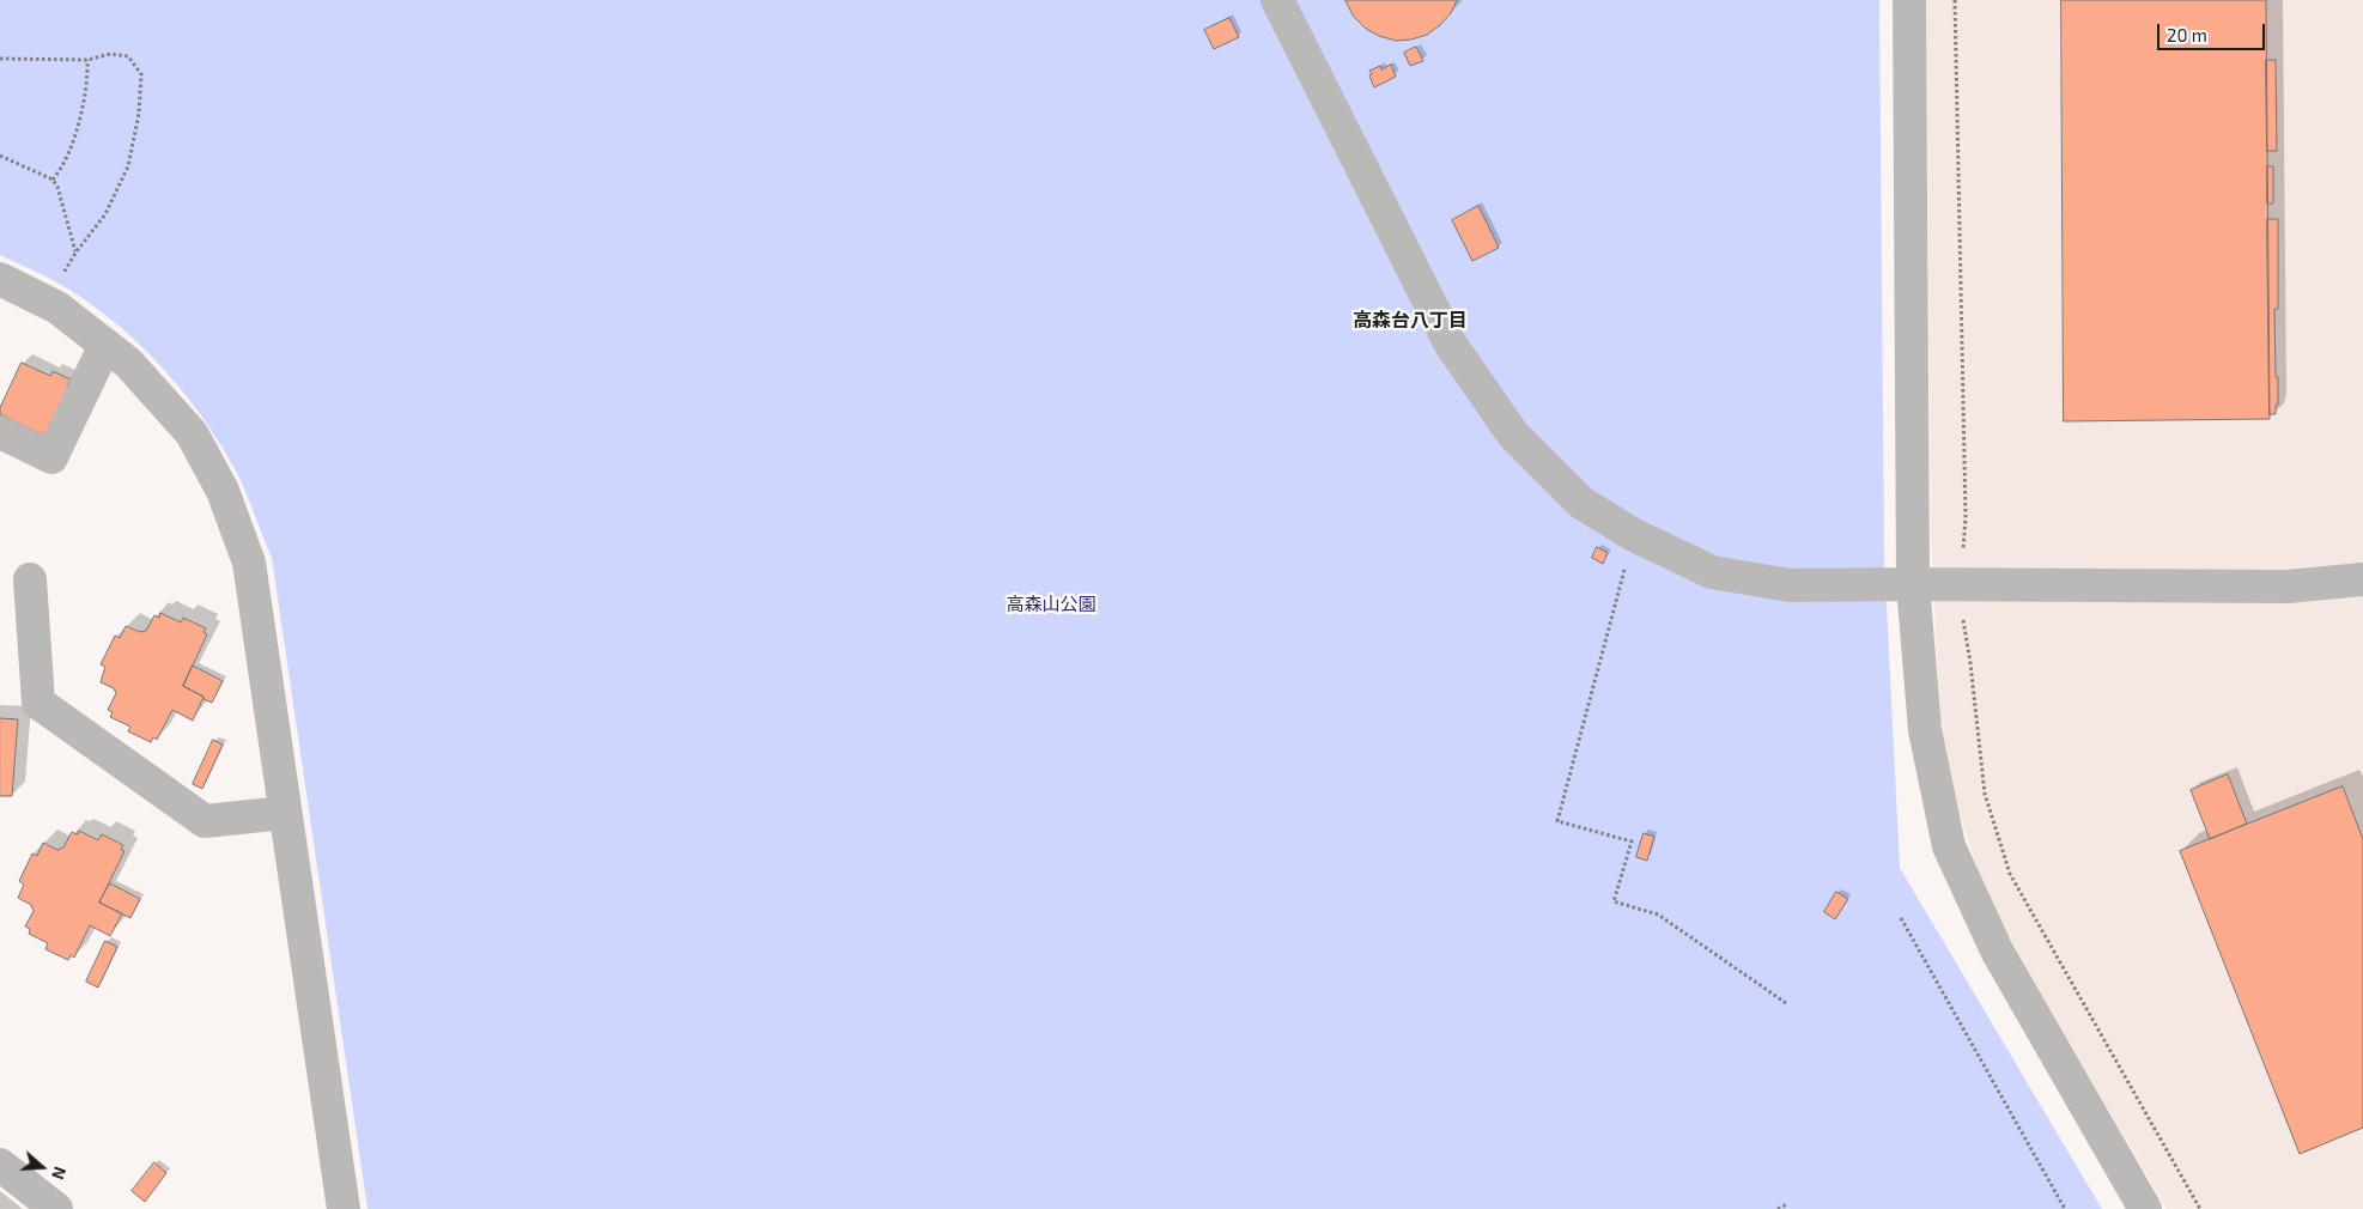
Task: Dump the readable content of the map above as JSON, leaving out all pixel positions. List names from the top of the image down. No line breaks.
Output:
{"districts":["高森台八丁目"],"parks":["高森山公園"],"scale_bar":"20 m","north":"right"}
